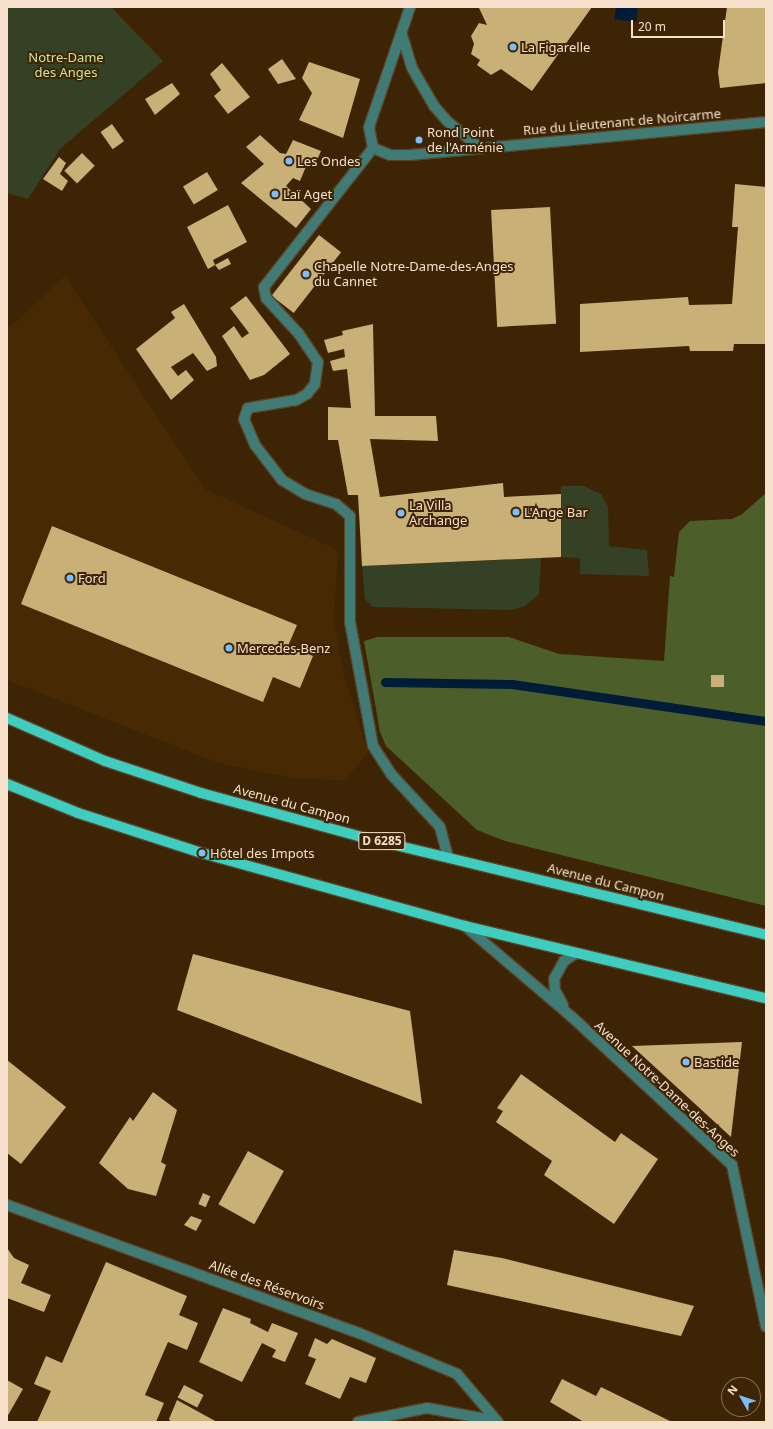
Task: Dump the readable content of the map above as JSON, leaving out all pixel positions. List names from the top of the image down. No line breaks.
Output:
{"streets":{"main road":["Avenue du Campon","D 6285"],"street":["Rue du Lieutenant de Noircarme","Avenue Notre-Dame-des-Anges","Allée des Réservoirs"]},"parks":["Notre-Dame des Anges"],"places":["La Figarelle","Rond Point de l'Arménie","Les Ondes","Laï Aget","Chapelle Notre-Dame-des-Anges du Cannet","L'Ange Bar","La Villa Archange","Ford","Mercedes-Benz","Hôtel des Impots","Bastide"],"scale_bar":"20 m","north":"top left"}
